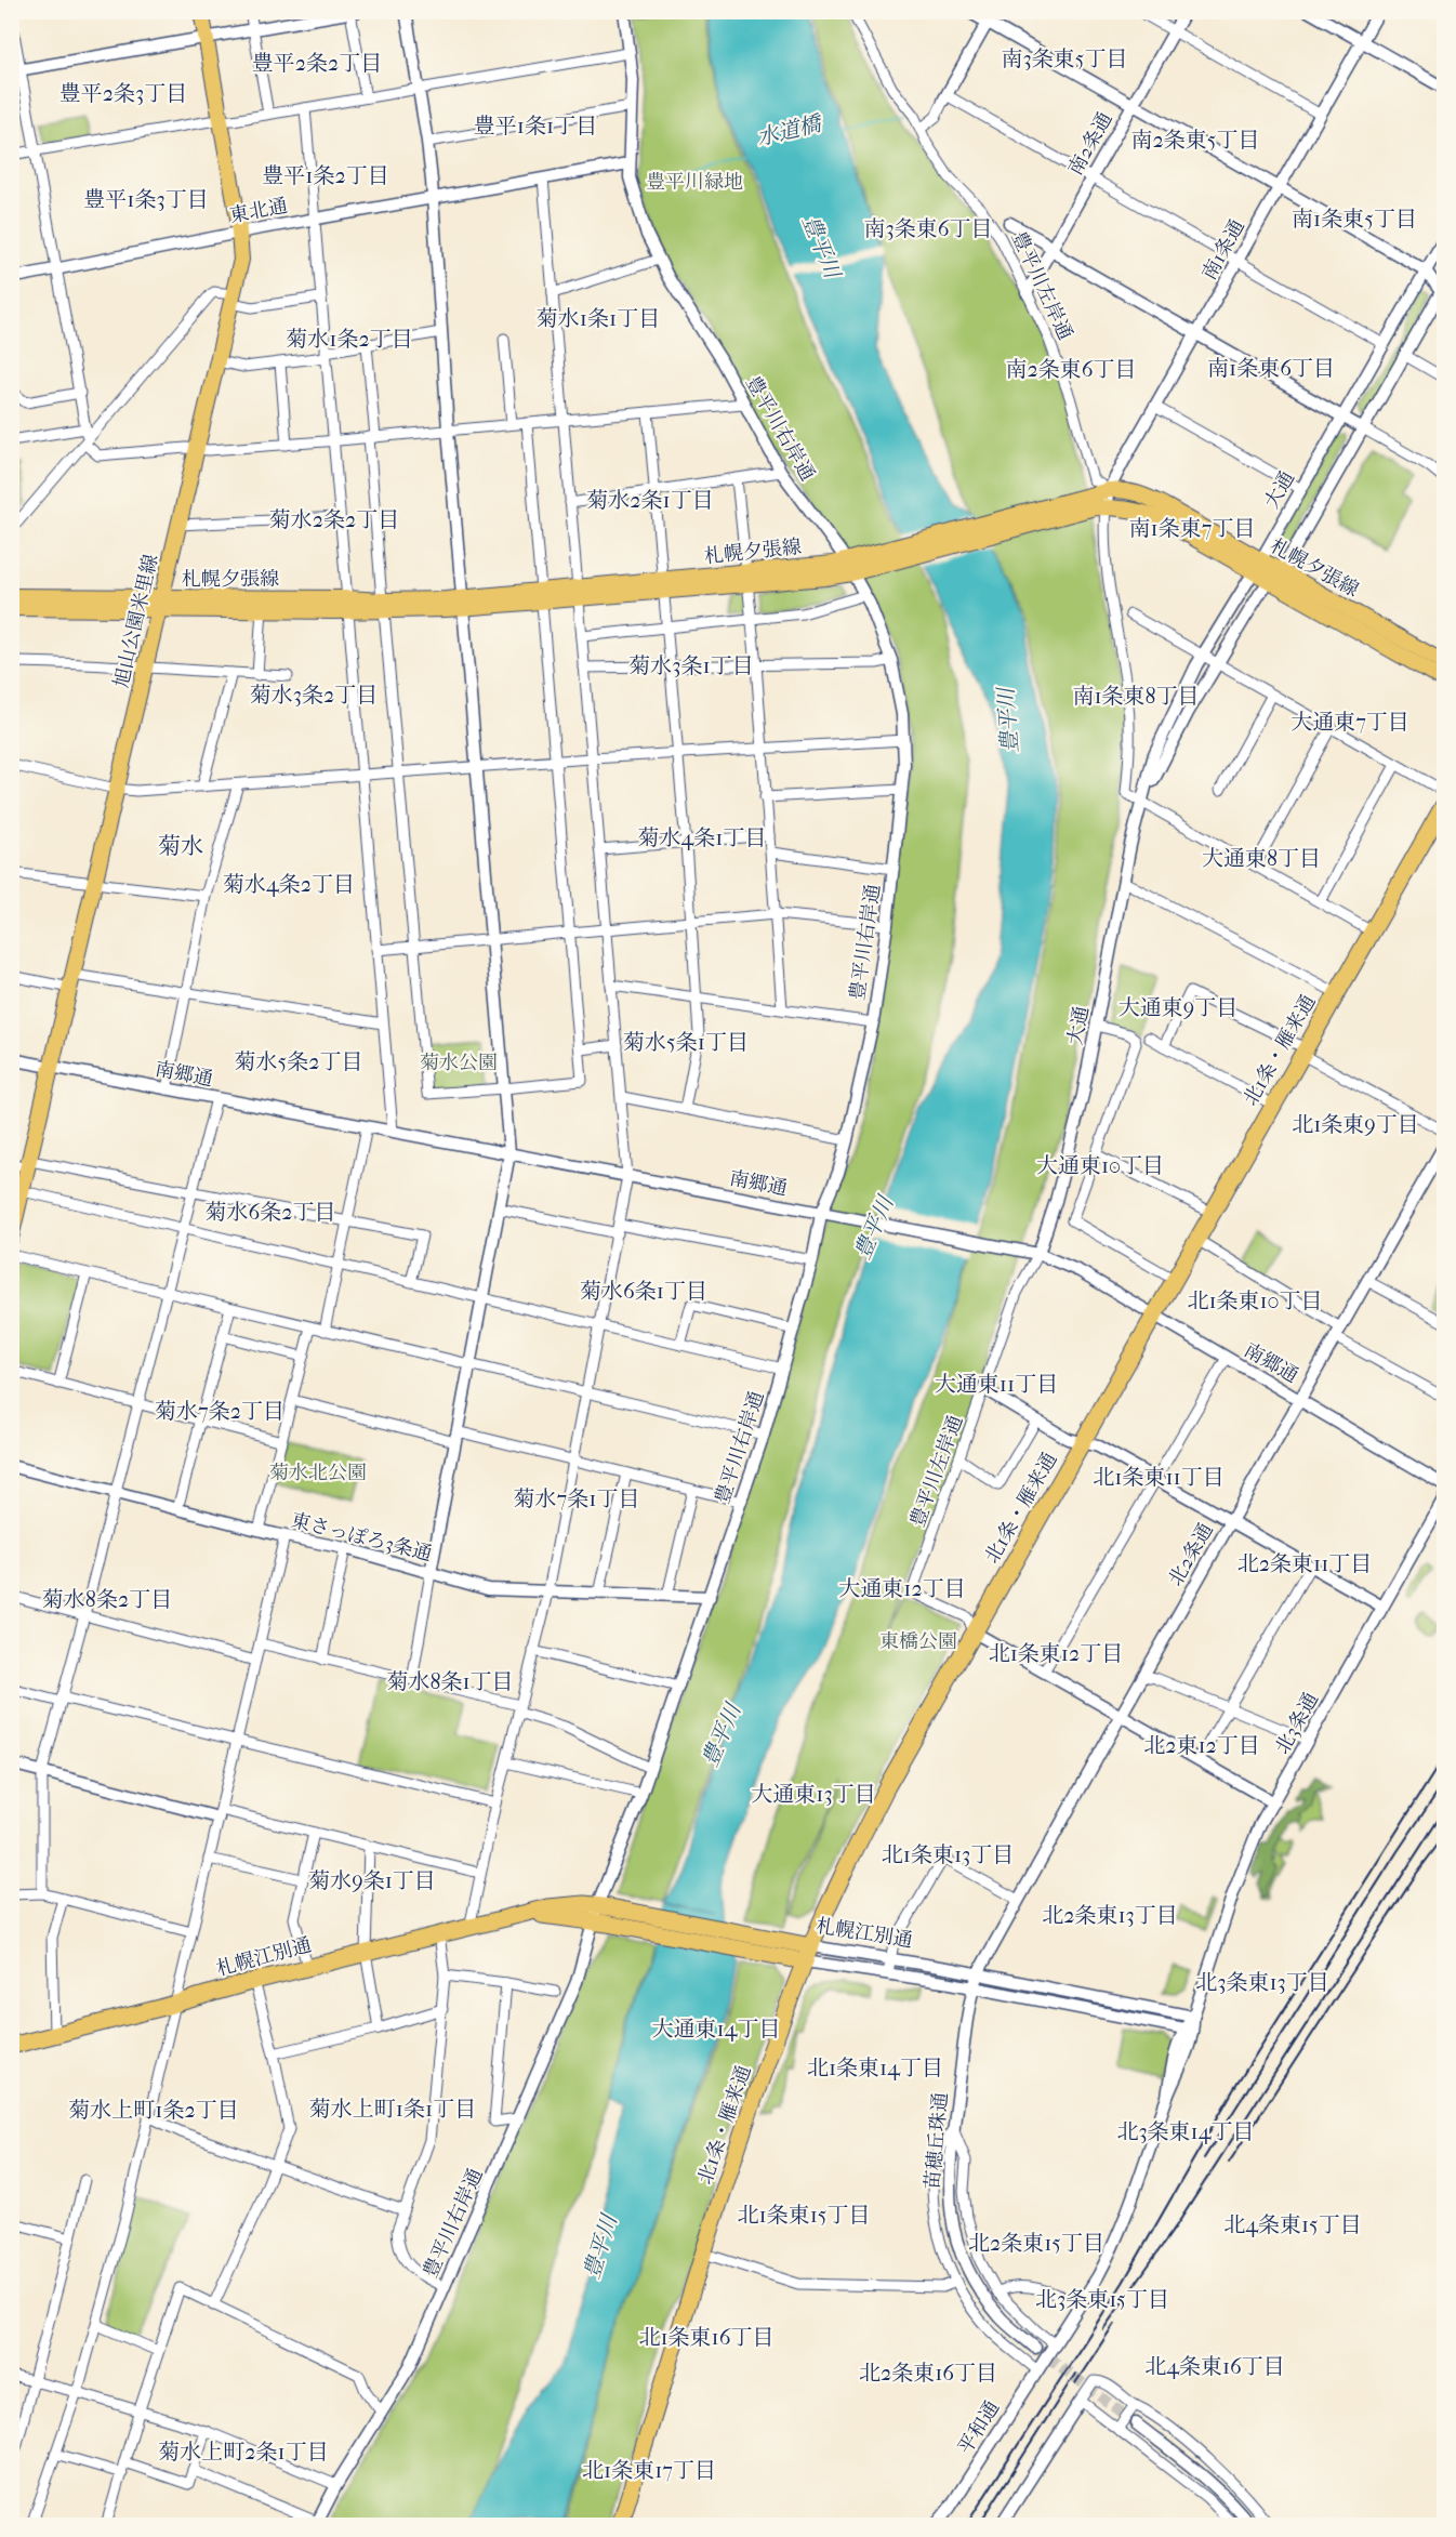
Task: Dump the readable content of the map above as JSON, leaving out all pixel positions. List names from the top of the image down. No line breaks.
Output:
{"streets":{"highway":["北1条・雁来通","札幌江別通"],"main road":["札幌夕張線","旭山公園米里線"],"street":["南2条通","東北通","南1条通","豊平川左岸通","豊平川右岸通","大通","南郷通","東さっぽろ3条通","北2条通","北3条通","苗穂丘珠通","平和通"]},"crossings":[["南2条通","豊平川左岸通"],["東北通","豊平川右岸通"],["東北通","旭山公園米里線"],["南1条通","豊平川左岸通"],["南1条通","札幌夕張線"],["豊平川左岸通","大通"],["豊平川左岸通","札幌夕張線"],["豊平川左岸通","北1条・雁来通"],["豊平川左岸通","南郷通"],["豊平川右岸通","札幌夕張線"],["豊平川右岸通","南郷通"],["豊平川右岸通","東さっぽろ3条通"],["豊平川右岸通","札幌江別通"],["大通","札幌夕張線"],["大通","南郷通"],["札幌夕張線","旭山公園米里線"],["旭山公園米里線","南郷通"],["北1条・雁来通","南郷通"],["北1条・雁来通","札幌江別通"],["南郷通","北2条通"],["北2条通","札幌江別通"],["北2条通","苗穂丘珠通"],["北3条通","札幌江別通"],["北3条通","平和通"],["札幌江別通","苗穂丘珠通"],["札幌江別通","平和通"]],"districts":["南3条東5丁目","豊平2条2丁目","豊平2条3丁目","豊平1条1丁目","南2条東5丁目","豊平1条2丁目","豊平1条3丁目","南1条東5丁目","南3条東6丁目","菊水1条1丁目","菊水1条2丁目","南1条東6丁目","南2条東6丁目","菊水2条1丁目","菊水2条2丁目","南1条東7丁目","菊水3条1丁目","菊水3条2丁目","南1条東8丁目","大通東7丁目","菊水4条1丁目","菊水","大通東8丁目","菊水4条2丁目","大通東9丁目","菊水5条1丁目","菊水5条2丁目","北1条東9丁目","大通東10丁目","菊水6条2丁目","菊水6条1丁目","北1条東10丁目","大通東11丁目","菊水7条2丁目","北1条東11丁目","菊水7条1丁目","北2条東11丁目","大通東12丁目","菊水8条2丁目","北1条東12丁目","菊水8条1丁目","北2東12丁目","大通東13丁目","北1条東13丁目","菊水9条1丁目","北2条東13丁目","北3条東13丁目","大通東14丁目","北1条東14丁目","菊水上町1条1丁目","菊水上町1条2丁目","北3条東14丁目","北1条東15丁目","北4条東15丁目","北2条東15丁目","北3条東15丁目","北1条東16丁目","北4条東16丁目","北2条東16丁目","菊水上町2条1丁目","北1条東17丁目"],"water":["水道橋","豊平川"],"parks":["豊平川緑地","菊水公園","菊水北公園","東橋公園"]}
